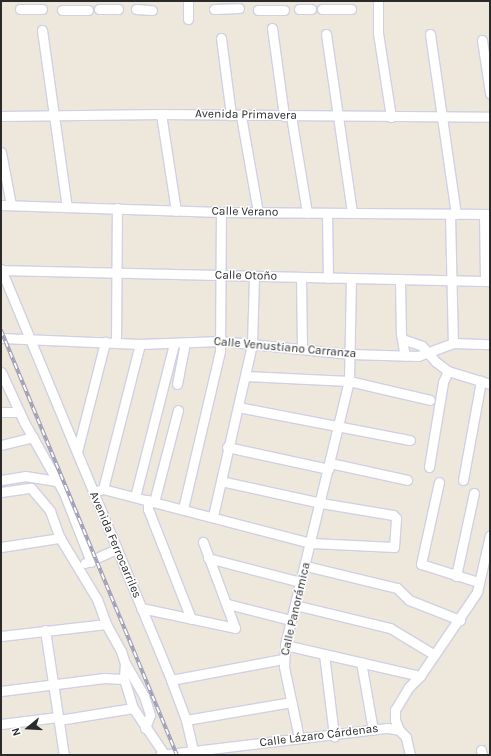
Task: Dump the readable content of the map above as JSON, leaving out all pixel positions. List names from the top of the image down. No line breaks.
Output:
{"streets":{"street":["Avenida Primavera","Calle Verano","Calle Otoño","Calle Venustiano Carranza","Avenida Ferrocarriles","Calle Panorámica","Calle Lázaro Cárdenas"]},"crossings":[["Calle Otoño","Avenida Ferrocarriles"],["Calle Otoño","Calle Panorámica"],["Calle Venustiano Carranza","Avenida Ferrocarriles"],["Calle Venustiano Carranza","Calle Panorámica"],["Avenida Ferrocarriles","Calle Lázaro Cárdenas"],["Calle Panorámica","Calle Lázaro Cárdenas"]],"north":"left"}
